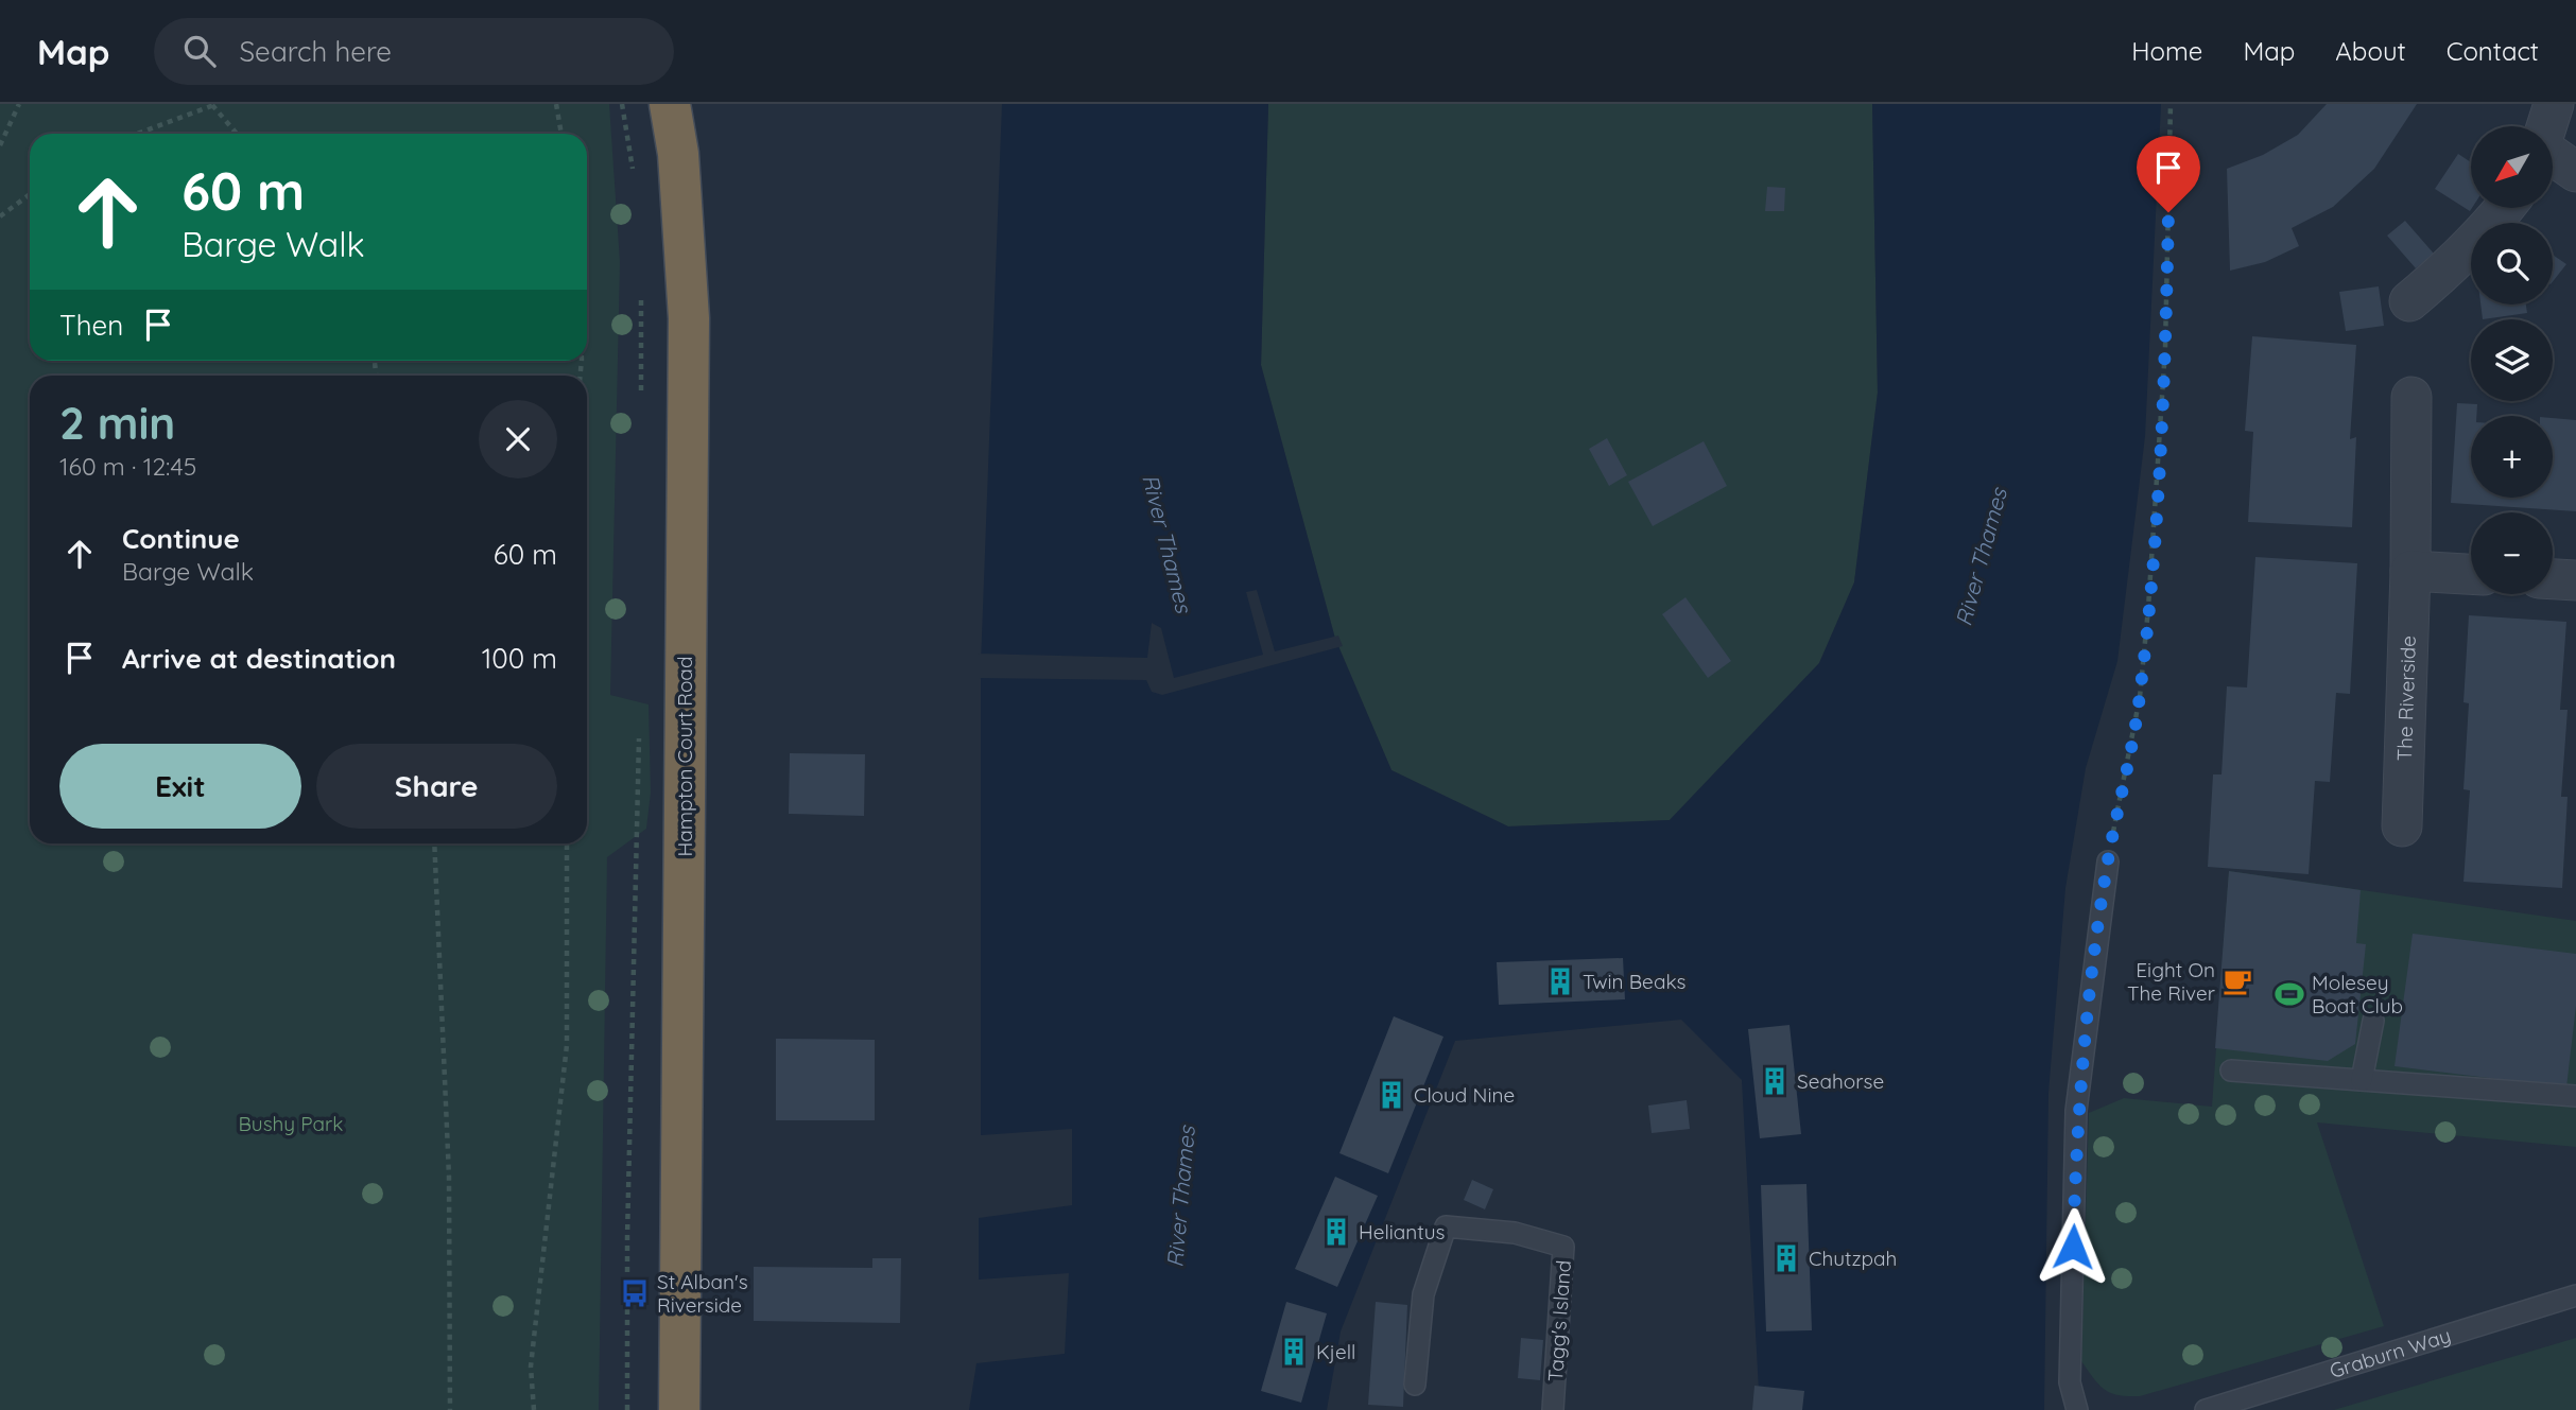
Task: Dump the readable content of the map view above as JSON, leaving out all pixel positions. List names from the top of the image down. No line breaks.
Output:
{"streets":{"highway":["Hampton Court Road"],"street":["The Riverside"],"lane":["Tagg's Island","Graburn Way"]},"water":["River Thames"],"parks":["Bushy Park"],"places":{"building":["Twin Beaks","Seahorse","Cloud Nine","Heliantus","Chutzpah","Kjell"],"cafe":["Eight On The River"],"sports":["Molesey Boat Club"],"bus stop":["St Alban's Riverside"]},"north":"bottom left","page":{"header":"Map","search":"Search here","nav":["Home","Map","About","Contact"],"map_buttons":["+","−"],"turn":["60 m","Barge Walk"],"then":"Then","heading":["2 min","160 m · 12:45"],"list":[{"name":"Continue","note":"Barge Walk","value":"60 m"},{"name":"Arrive at destination","value":"100 m"}],"buttons":["Exit","Share"]}}
